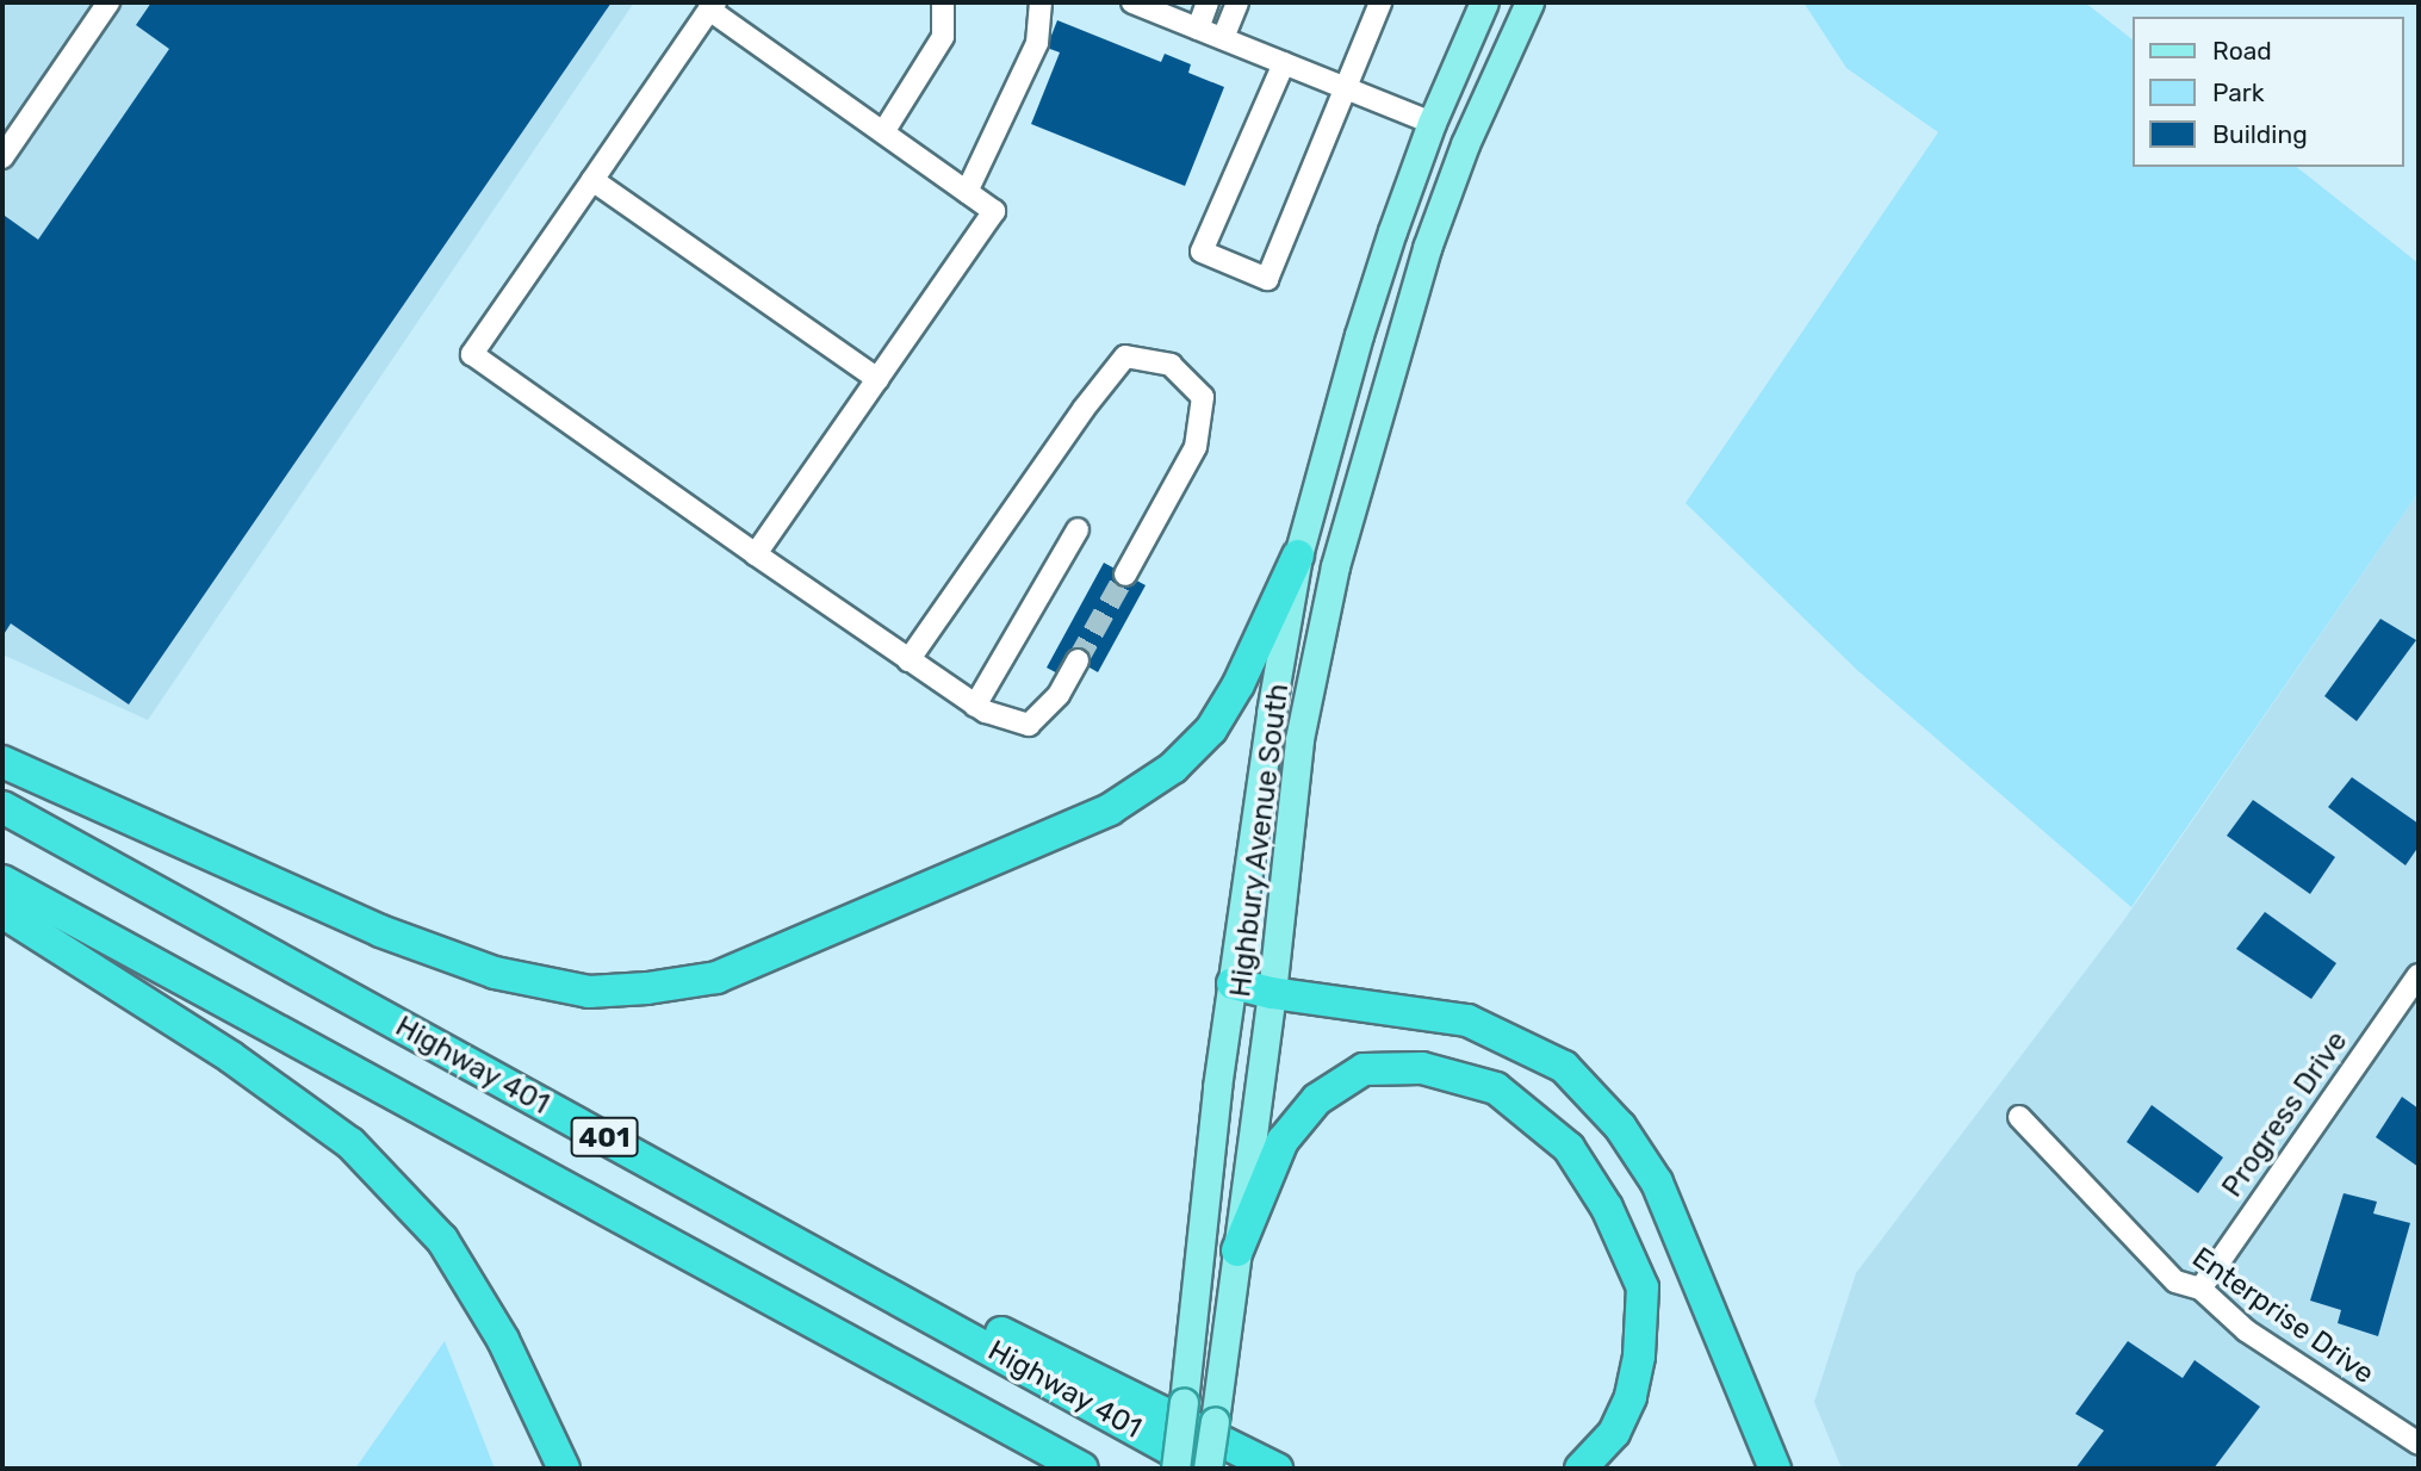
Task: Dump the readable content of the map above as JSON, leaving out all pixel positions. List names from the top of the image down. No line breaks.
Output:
{"streets":{"highway":["Highway 401","401"],"main road":["Highbury Avenue South"],"street":["Progress Drive","Enterprise Drive"]},"crossings":[["Highbury Avenue South","Highway 401"],["Progress Drive","Enterprise Drive"]],"legend":["Road","Park","Building"]}
